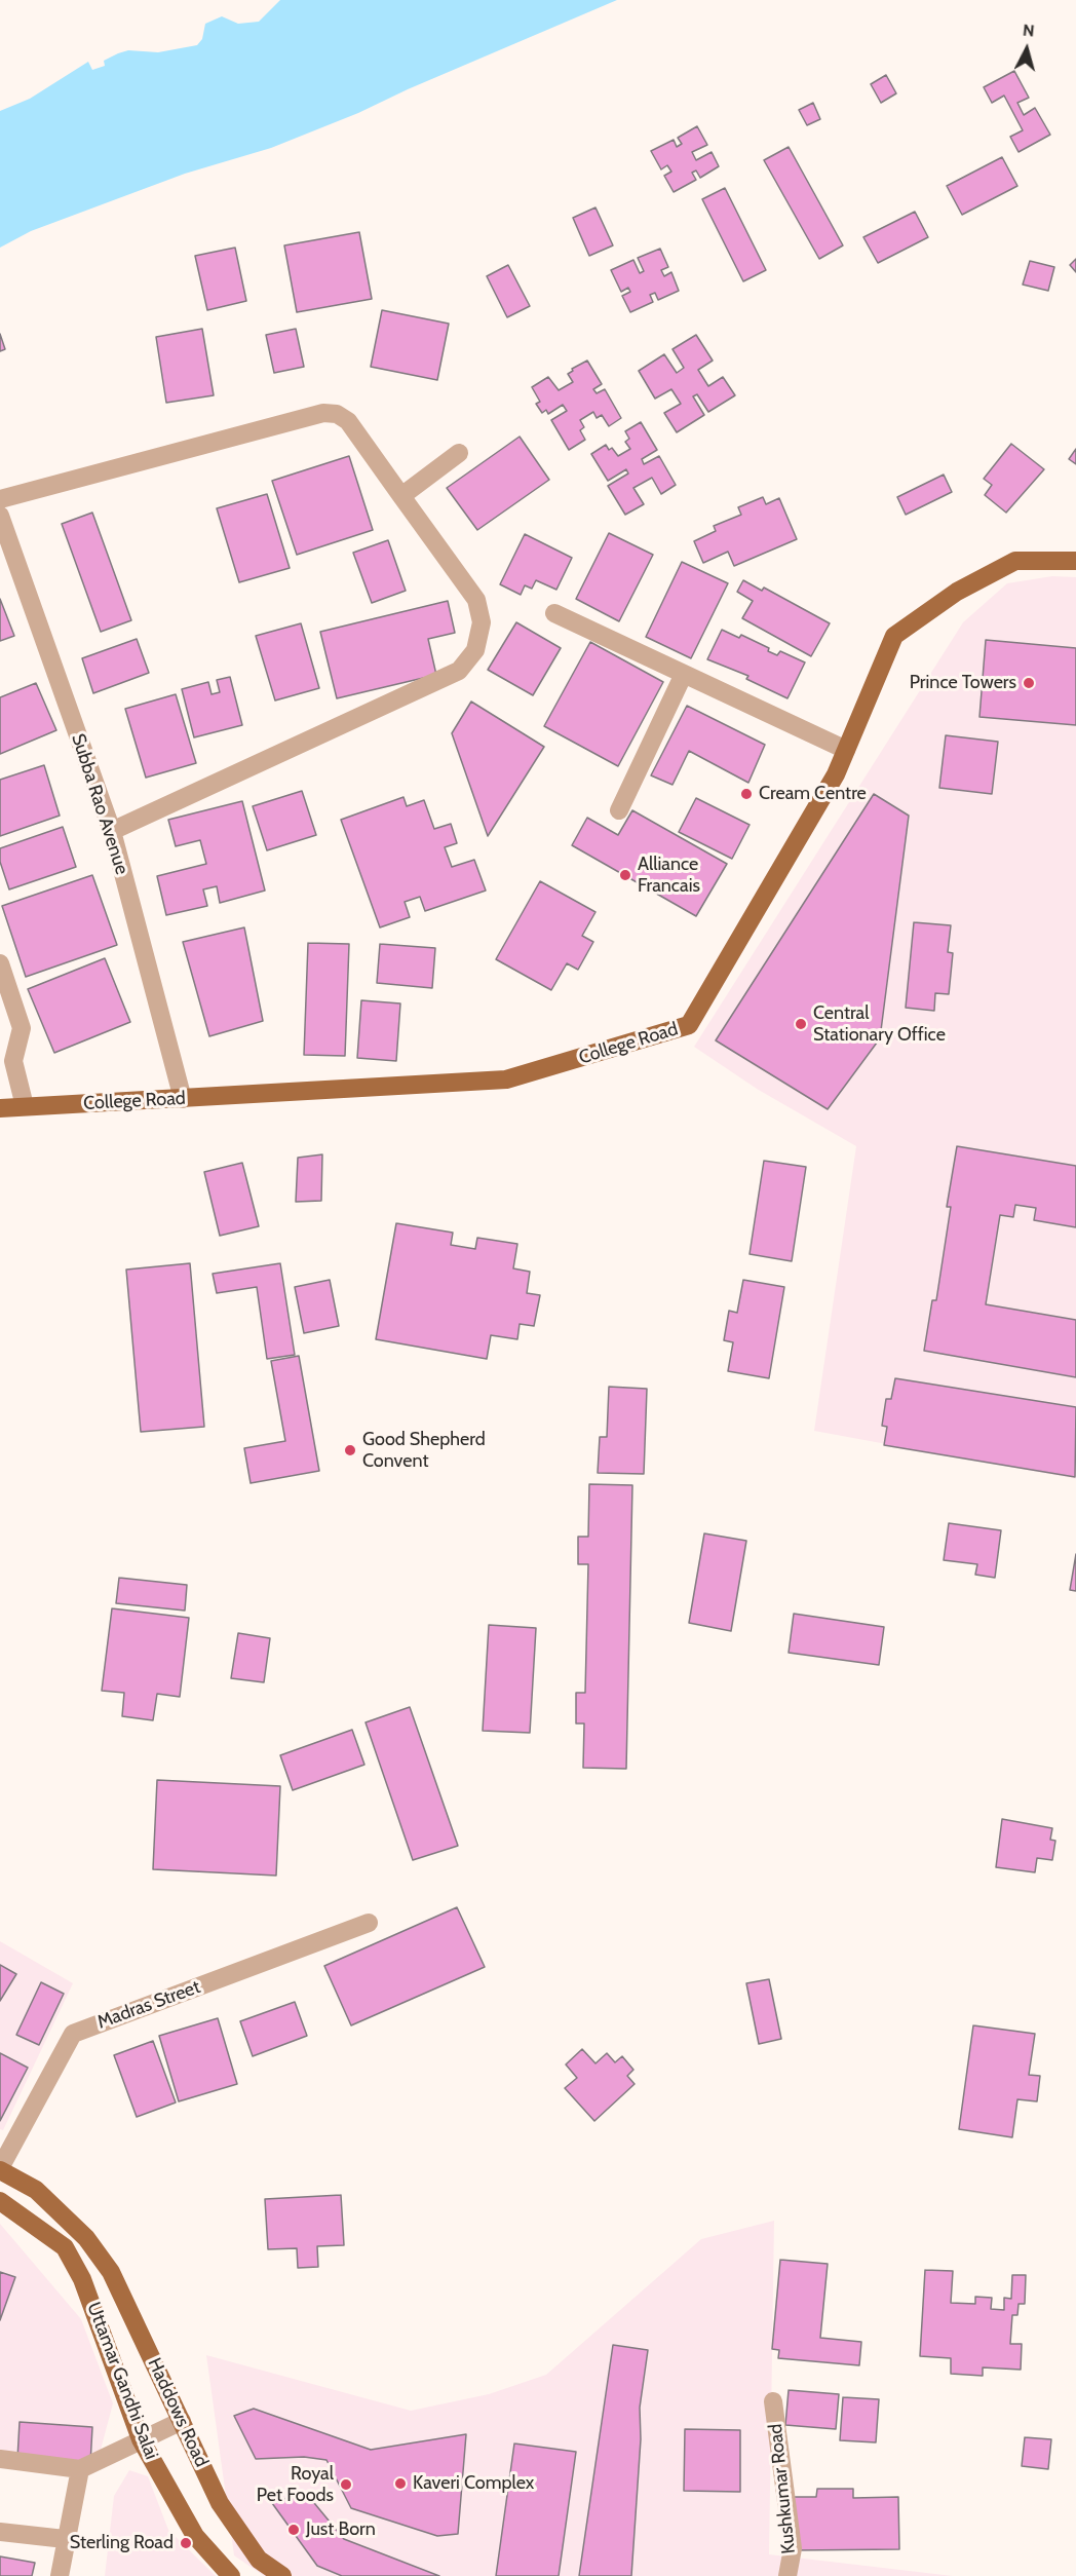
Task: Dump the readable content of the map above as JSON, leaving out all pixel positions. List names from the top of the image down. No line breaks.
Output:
{"streets":{"main road":["College Road","Uttamar Gandhi Salai","Haddows Road"],"street":["Subba Rao Avenue","Madras Street","Kushkumar Road"]},"crossings":[["Subba Rao Avenue","College Road"],["Madras Street","Haddows Road"]],"places":["Prince Towers","Cream Centre","Alliance Francais","Central Stationary Office","Good Shepherd Convent","Kaveri Complex","Royal Pet Foods","Just Born","Sterling Road"],"north":"top"}
